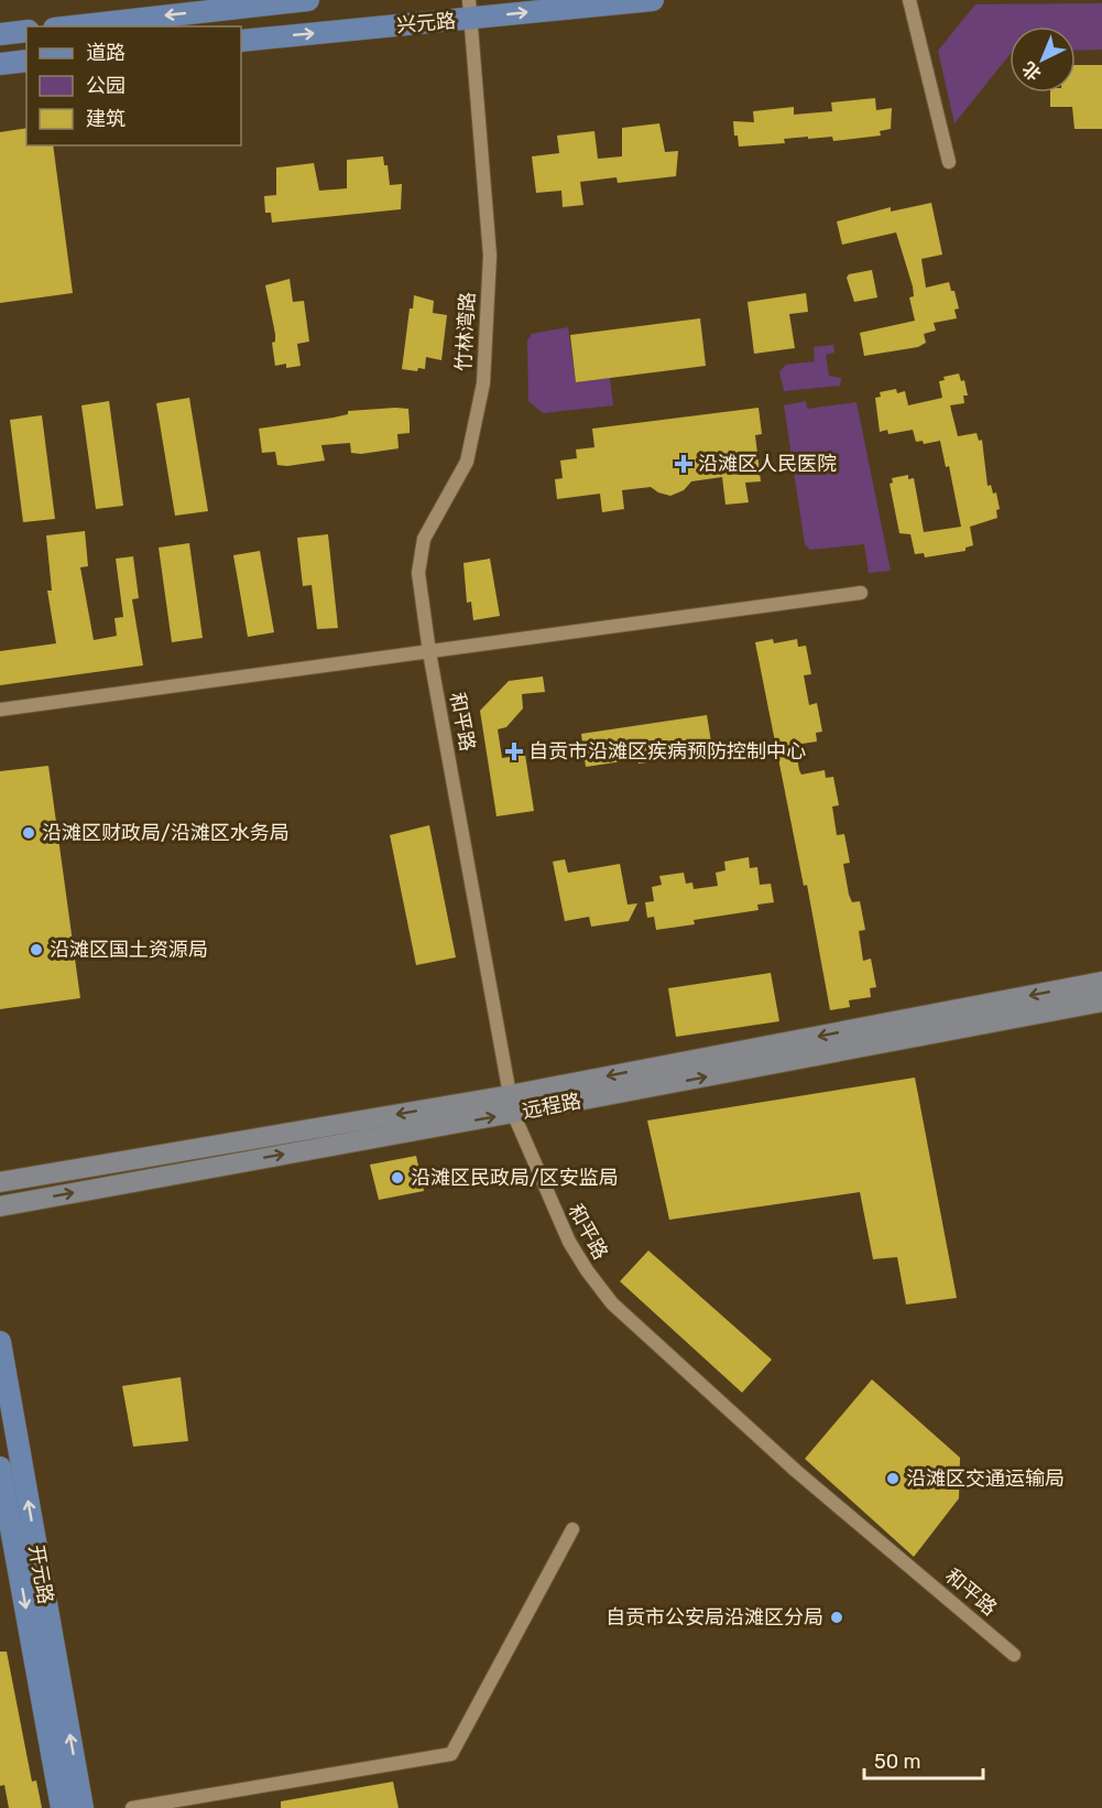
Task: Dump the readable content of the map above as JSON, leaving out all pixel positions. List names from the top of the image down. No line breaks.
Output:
{"streets":{"main road":["兴元路","远程路","开元路"],"street":["竹林湾路","和平路"]},"crossings":[["兴元路","竹林湾路"],["竹林湾路","和平路"],["和平路","远程路"]],"one_way":["兴元路"],"places":{"health":["沿滩区人民医院","自贡市沿滩区疾病预防控制中心"],"other":["沿滩区财政局/沿滩区水务局","沿滩区国土资源局","沿滩区民政局/区安监局","沿滩区交通运输局","自贡市公安局沿滩区分局"]},"legend":["道路","公园","建筑"],"scale_bar":"50 m","north":"bottom left"}
